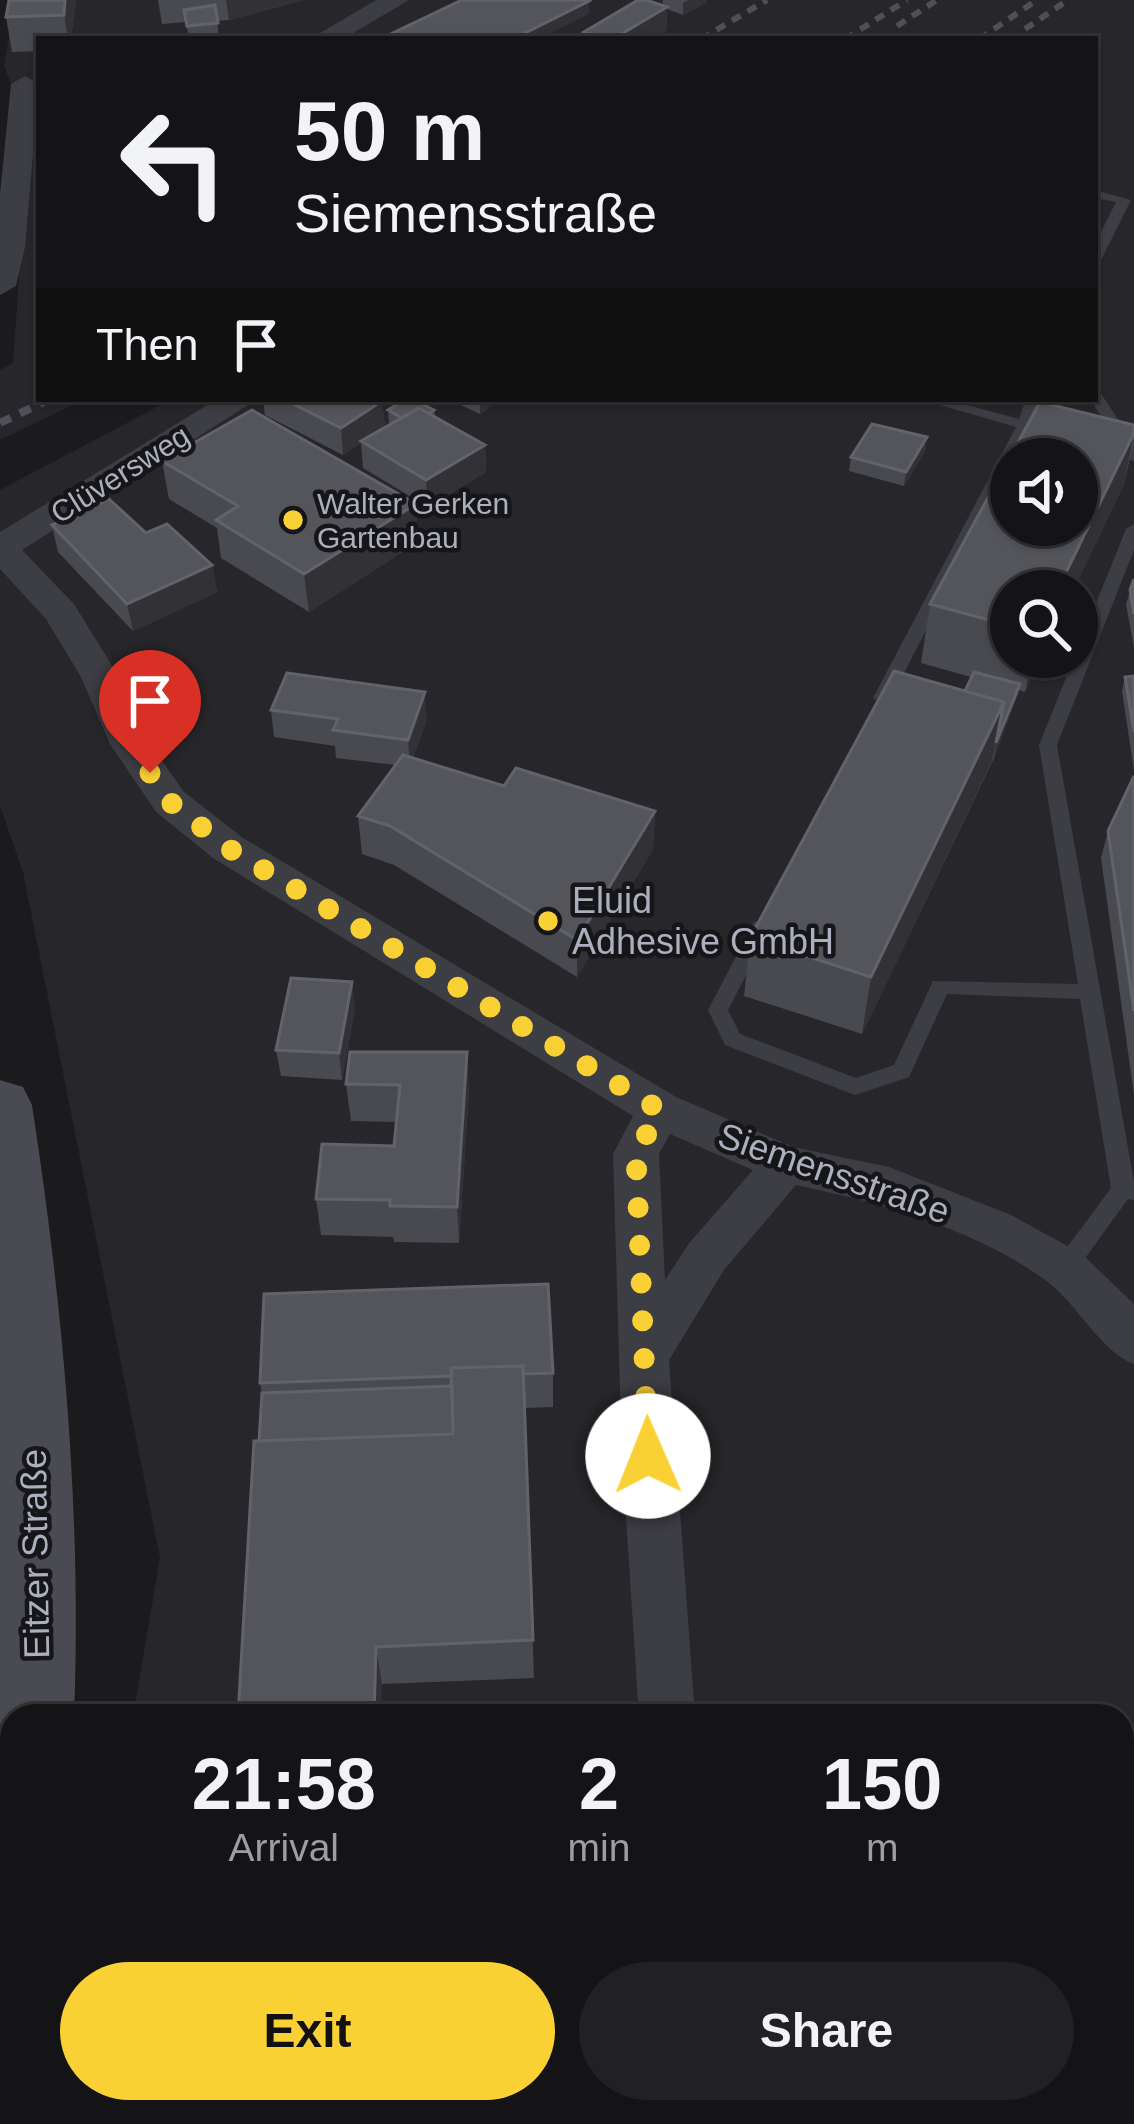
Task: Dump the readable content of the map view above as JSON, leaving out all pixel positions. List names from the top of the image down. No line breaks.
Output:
{"streets":{"main road":["Eitzer Straße"],"street":["Clüversweg","Siemensstraße"]},"crossings":[["Clüversweg","Siemensstraße"]],"places":["Walter Gerken Gartenbau","Eluid Adhesive GmbH"],"page":{"turn":["50 m","Siemensstraße"],"then":"Then","eta":["21:58","Arrival","2","min","150","m"],"buttons":["Exit","Share"]}}
